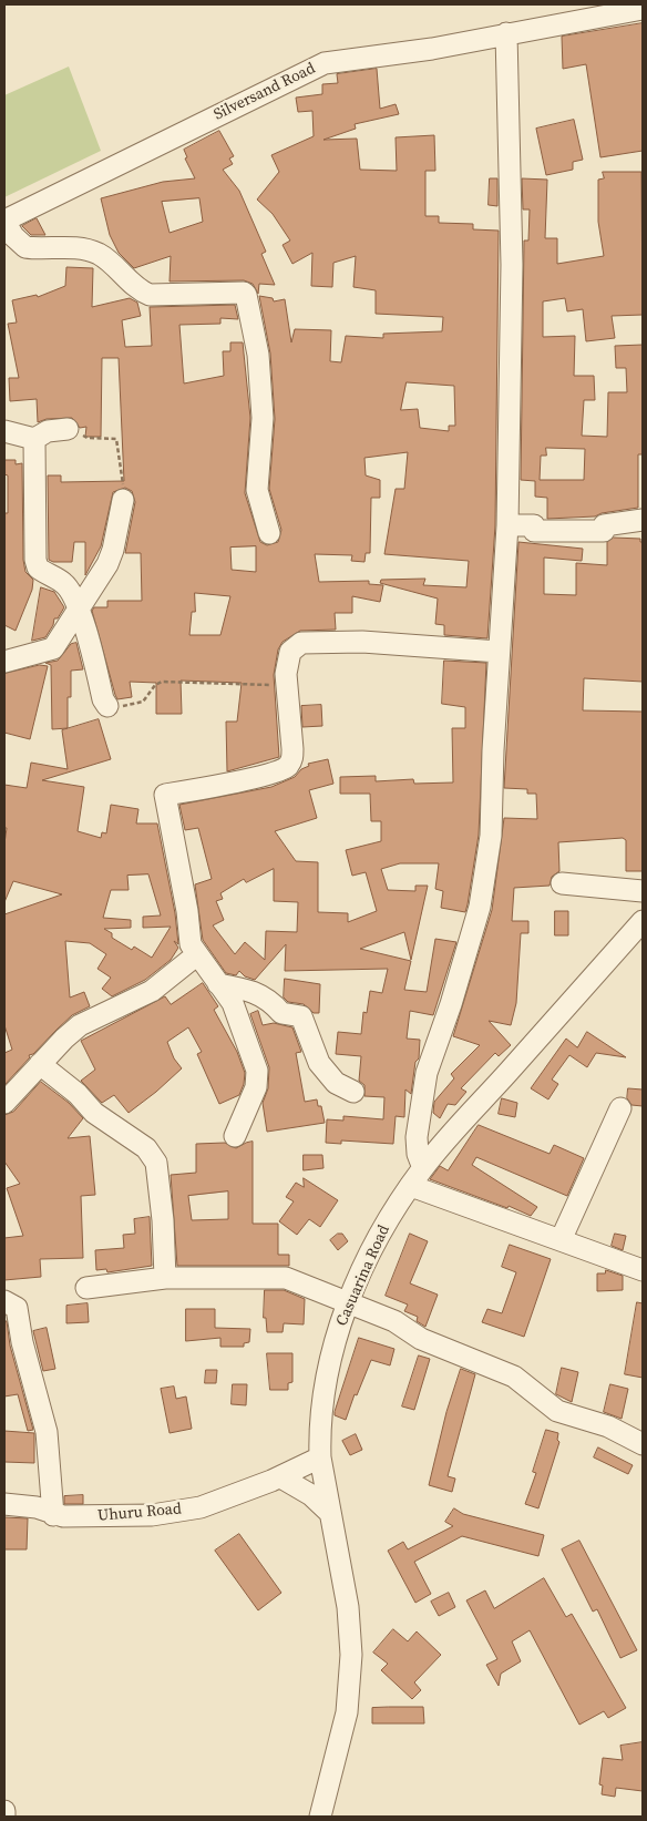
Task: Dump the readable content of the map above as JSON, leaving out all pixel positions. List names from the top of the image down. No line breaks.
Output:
{"streets":{"street":["Silversand Road","Casuarina Road","Uhuru Road"]},"crossings":[["Casuarina Road","Uhuru Road"]]}
